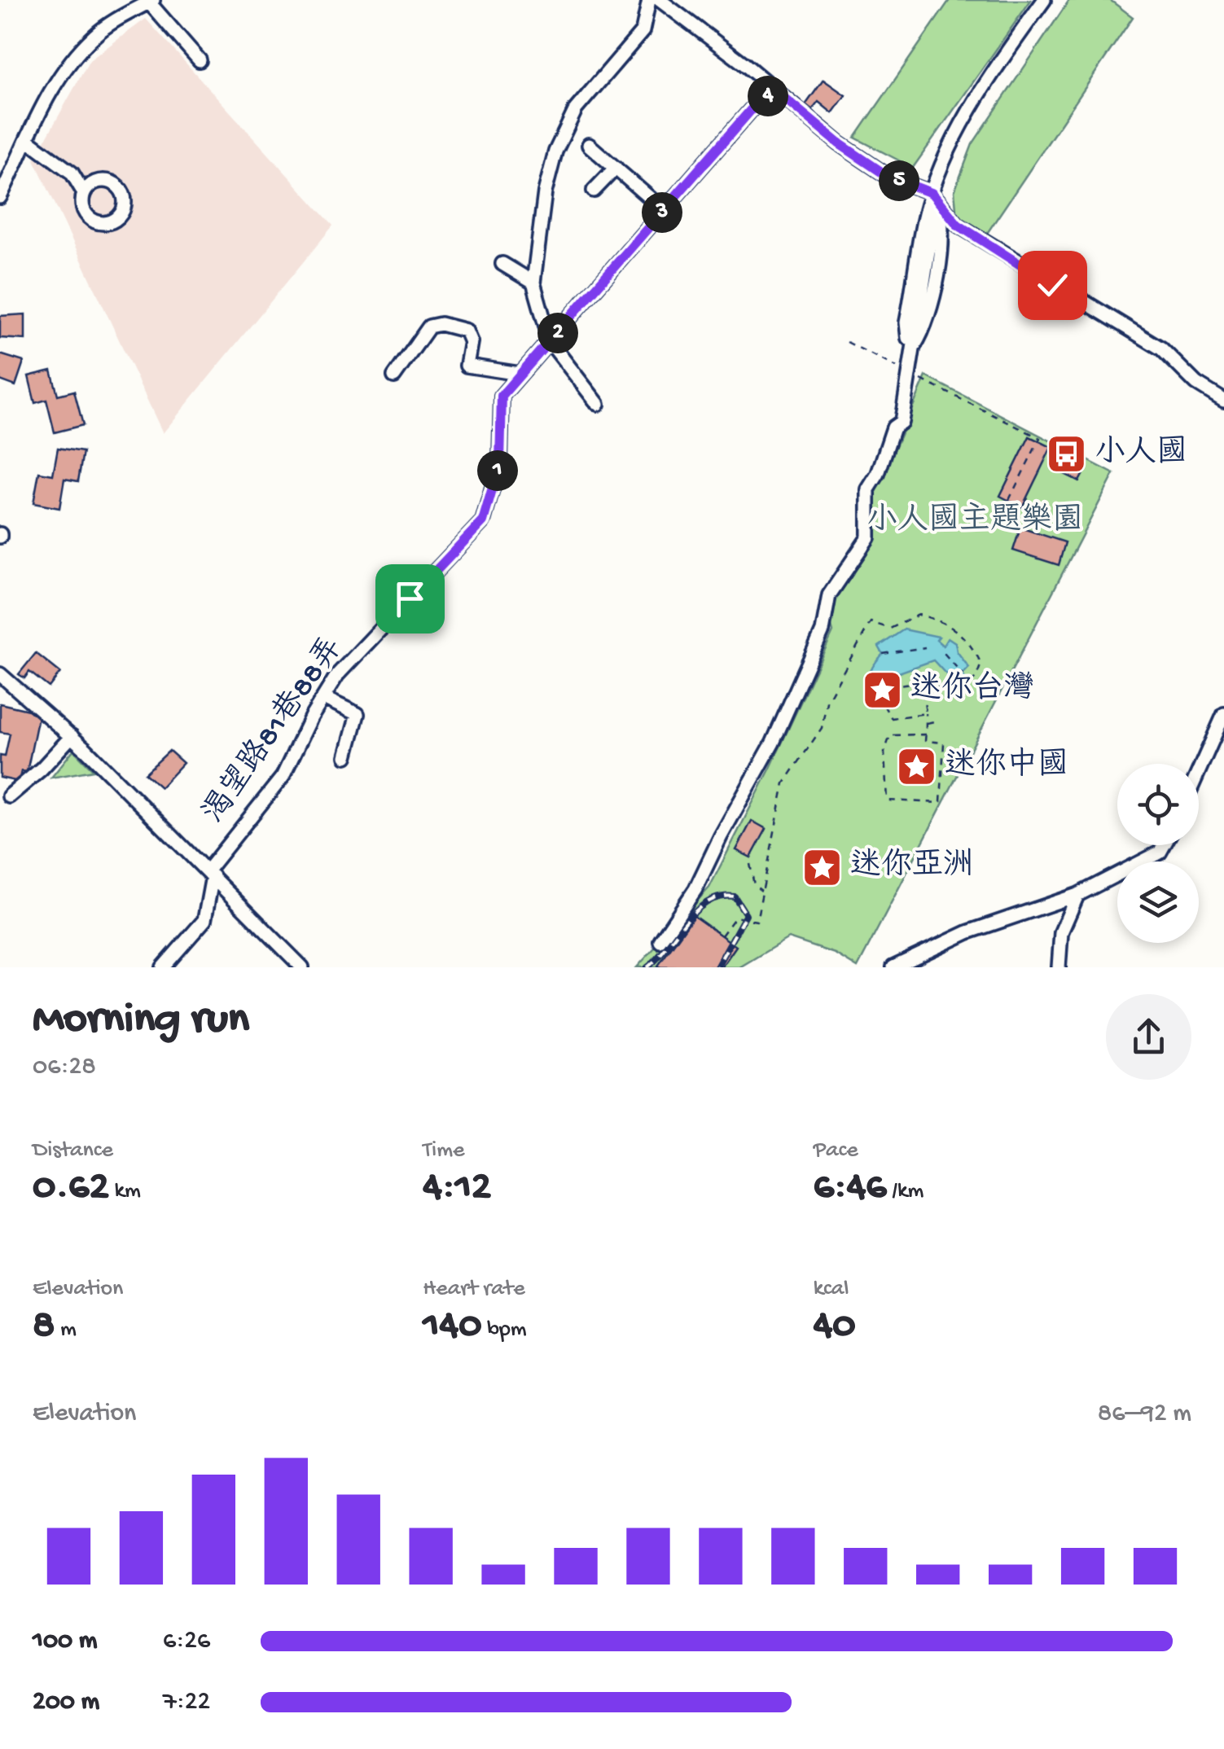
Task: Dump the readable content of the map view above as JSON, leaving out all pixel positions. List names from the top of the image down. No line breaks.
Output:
{"streets":{"street":["渴望路81巷88弄"]},"parks":["小人國主題樂園"],"places":{"bus stop":["小人國"],"place":["迷你台灣","迷你中國","迷你亞洲"]},"page":{"pins":["4","5","3","2","1"],"heading":["Morning run","06:28"],"stats":[["Distance","0.62 km"],["Time","4:12"],["Pace","6:46 /km"],["Elevation","8 m"],["Heart rate","140 bpm"],["kcal","40"]],"chart":["Elevation","86–92 m"],"list":[{"name":"100 m","note":"6:26"},{"name":"200 m","note":"7:22"}]}}
